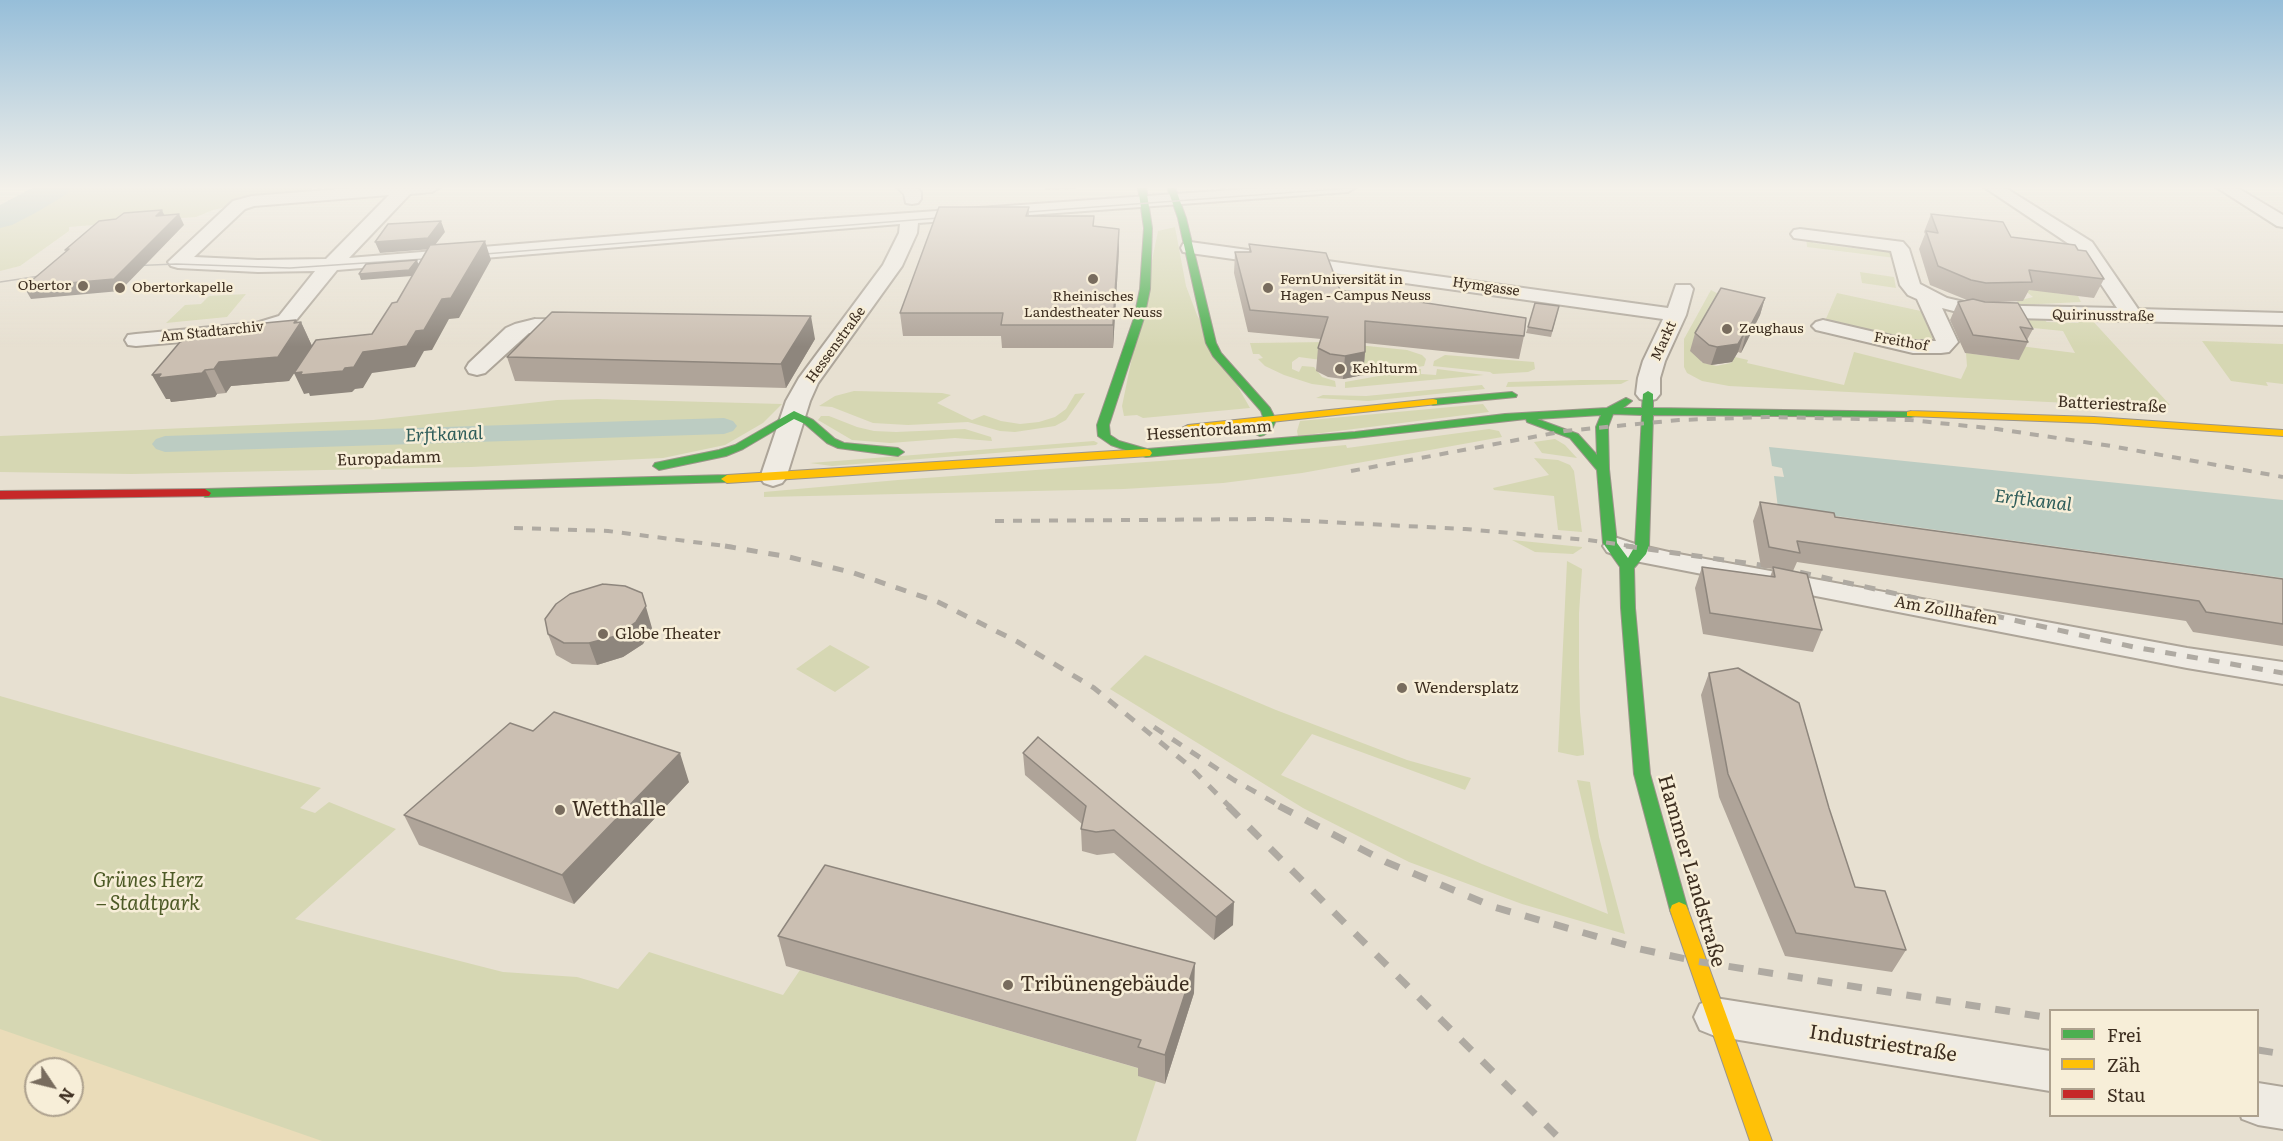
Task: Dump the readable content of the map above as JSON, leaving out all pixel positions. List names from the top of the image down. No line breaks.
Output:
{"streets":{"main road":["Batteriestraße","Hessentordamm","Europadamm","Hammer Landstraße"],"street":["Hymgasse","Quirinusstraße","Am Stadtarchiv","Markt","Freithof","Hessenstraße","Am Zollhafen","Industriestraße"]},"crossings":[["Hymgasse","Markt"],["Quirinusstraße","Freithof"],["Markt","Batteriestraße"],["Markt","Hessentordamm"],["Markt","Hammer Landstraße"],["Hessenstraße","Hessentordamm"],["Hessenstraße","Europadamm"],["Batteriestraße","Hessentordamm"],["Batteriestraße","Hammer Landstraße"],["Hessentordamm","Europadamm"],["Hessentordamm","Hammer Landstraße"],["Am Zollhafen","Hammer Landstraße"],["Hammer Landstraße","Industriestraße"]],"water":["Erftkanal"],"parks":["Grünes Herz – Stadtpark"],"places":["Rheinisches Landestheater Neuss","Obertor","Obertorkapelle","FernUniversität in Hagen - Campus Neuss","Zeughaus","Kehlturm","Globe Theater","Wendersplatz","Wetthalle","Tribünengebäude"],"legend":["Frei","Zäh","Stau"],"north":"bottom right"}
